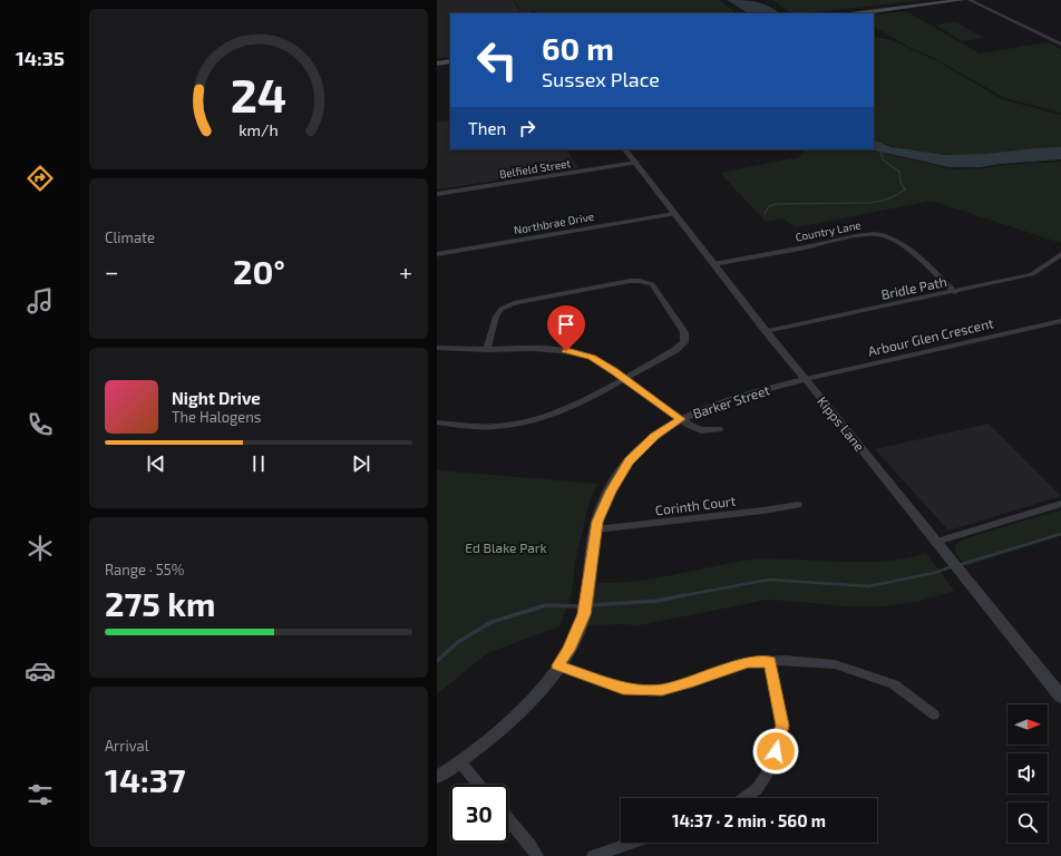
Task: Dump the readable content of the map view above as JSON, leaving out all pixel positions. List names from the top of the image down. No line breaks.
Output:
{"streets":{"street":["Belfield Street","Northbrae Drive","Country Lane","Bridle Path","Arbour Glen Crescent","Barker Street","Kipps Lane","Corinth Court"]},"crossings":[["Belfield Street","Kipps Lane"],["Northbrae Drive","Kipps Lane"],["Country Lane","Bridle Path"],["Country Lane","Kipps Lane"],["Bridle Path","Kipps Lane"],["Arbour Glen Crescent","Barker Street"],["Arbour Glen Crescent","Kipps Lane"],["Barker Street","Kipps Lane"],["Barker Street","Corinth Court"]],"parks":["Ed Blake Park"],"north":"right","page":{"tabs":"14:35","turn":["60 m","Sussex Place"],"then":"Then","tile":["Climate",["Range · 55%","275 km"],["Arrival","14:37"]],"heat":["−","20°","+"],"song":["Night Drive","The Halogens"],"limit":"30","trip":"14:37 · 2 min · 560 m","gauge":["24","km/h"]}}
